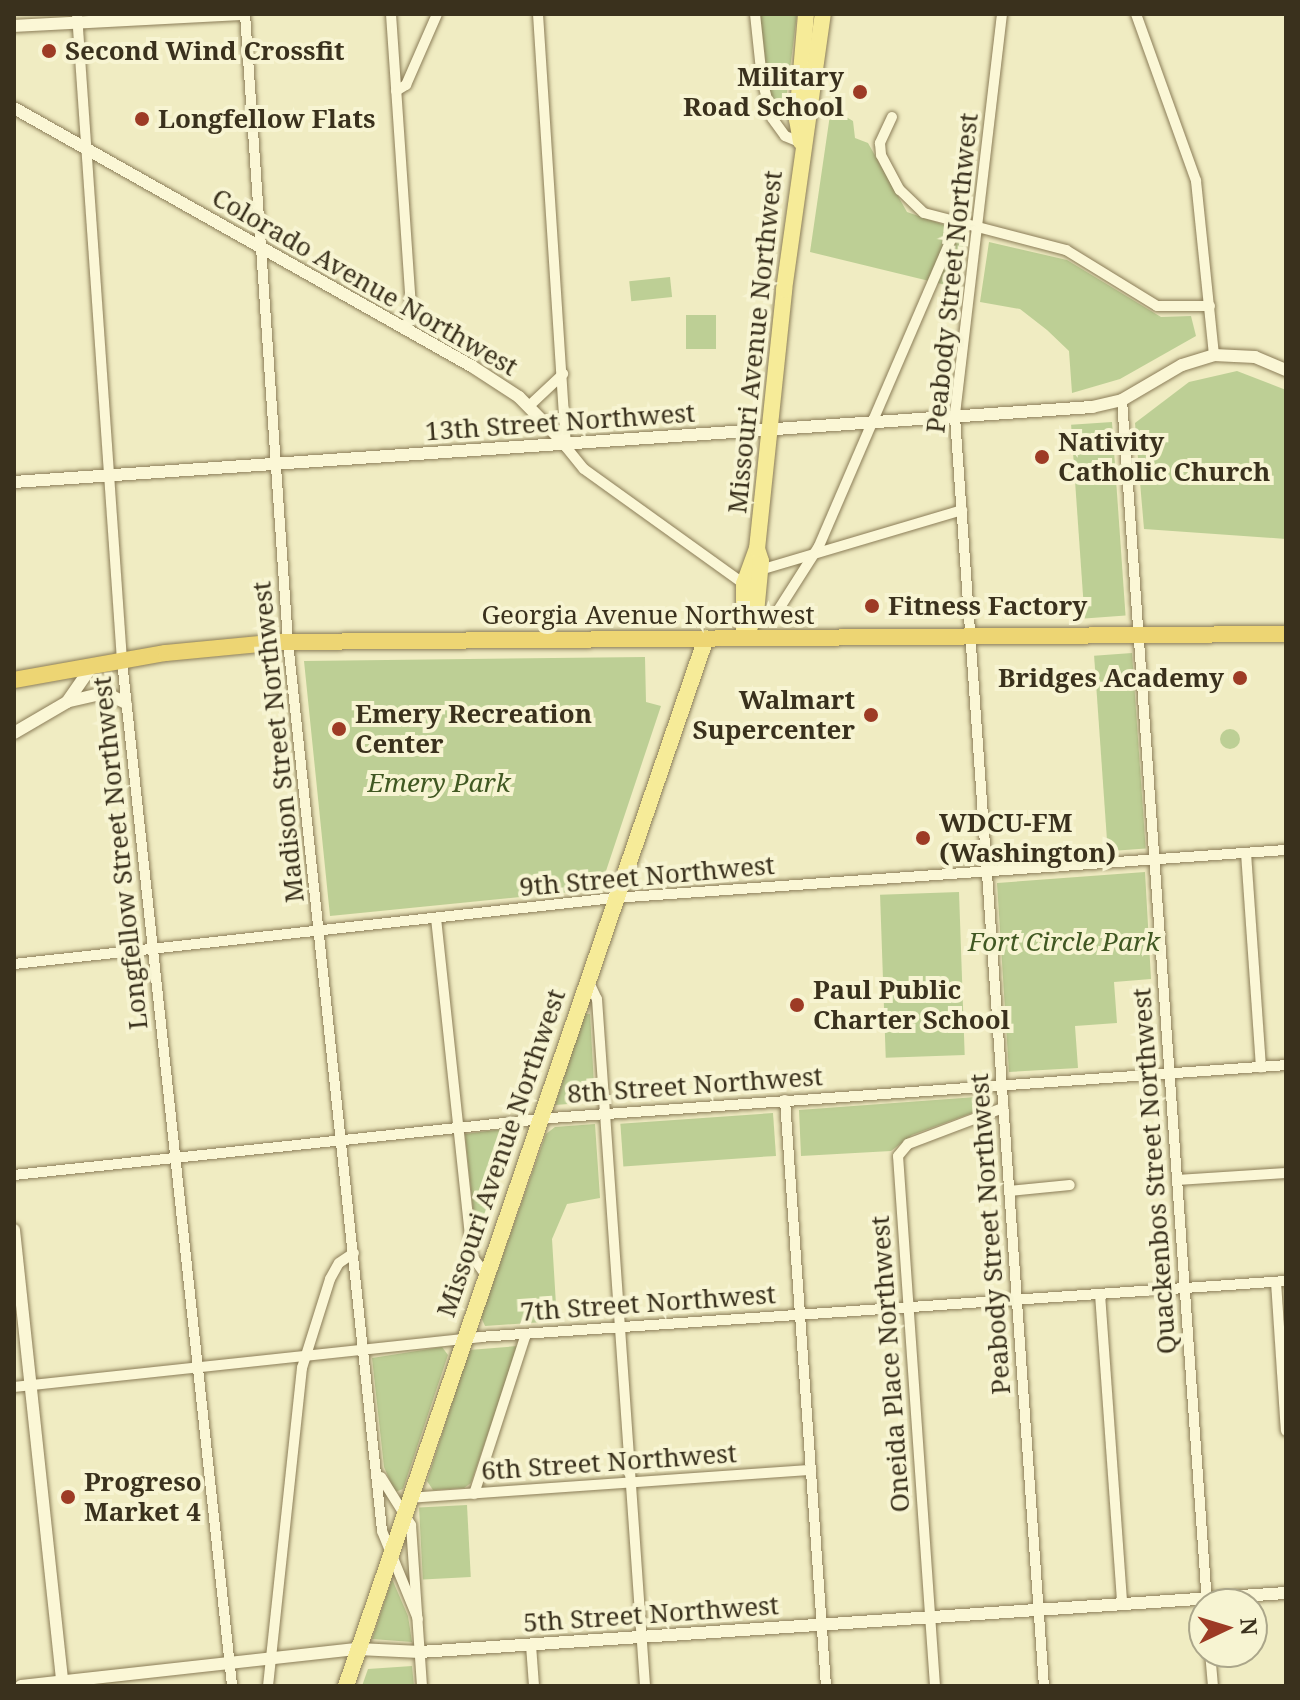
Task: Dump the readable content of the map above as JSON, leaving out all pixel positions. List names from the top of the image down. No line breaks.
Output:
{"streets":{"highway":["Georgia Avenue Northwest"],"main road":["Missouri Avenue Northwest"],"street":["Peabody Street Northwest","Colorado Avenue Northwest","13th Street Northwest","Madison Street Northwest","Longfellow Street Northwest","9th Street Northwest","8th Street Northwest","Quackenbos Street Northwest","7th Street Northwest","Oneida Place Northwest","6th Street Northwest","5th Street Northwest"]},"crossings":[["Peabody Street Northwest","13th Street Northwest"],["Peabody Street Northwest","Georgia Avenue Northwest"],["Peabody Street Northwest","9th Street Northwest"],["Peabody Street Northwest","8th Street Northwest"],["Peabody Street Northwest","7th Street Northwest"],["Peabody Street Northwest","Oneida Place Northwest"],["Peabody Street Northwest","5th Street Northwest"],["Colorado Avenue Northwest","Missouri Avenue Northwest"],["Colorado Avenue Northwest","13th Street Northwest"],["Colorado Avenue Northwest","Madison Street Northwest"],["Colorado Avenue Northwest","Longfellow Street Northwest"],["Missouri Avenue Northwest","13th Street Northwest"],["Missouri Avenue Northwest","Georgia Avenue Northwest"],["Missouri Avenue Northwest","Madison Street Northwest"],["Missouri Avenue Northwest","9th Street Northwest"],["Missouri Avenue Northwest","8th Street Northwest"],["Missouri Avenue Northwest","7th Street Northwest"],["Missouri Avenue Northwest","6th Street Northwest"],["Missouri Avenue Northwest","5th Street Northwest"],["13th Street Northwest","Madison Street Northwest"],["13th Street Northwest","Longfellow Street Northwest"],["13th Street Northwest","Quackenbos Street Northwest"],["Georgia Avenue Northwest","Madison Street Northwest"],["Georgia Avenue Northwest","Longfellow Street Northwest"],["Georgia Avenue Northwest","Quackenbos Street Northwest"],["Madison Street Northwest","9th Street Northwest"],["Madison Street Northwest","8th Street Northwest"],["Madison Street Northwest","7th Street Northwest"],["Madison Street Northwest","6th Street Northwest"],["Madison Street Northwest","5th Street Northwest"],["Longfellow Street Northwest","9th Street Northwest"],["Longfellow Street Northwest","8th Street Northwest"],["Longfellow Street Northwest","7th Street Northwest"],["Longfellow Street Northwest","5th Street Northwest"],["9th Street Northwest","Quackenbos Street Northwest"],["8th Street Northwest","Quackenbos Street Northwest"],["Quackenbos Street Northwest","7th Street Northwest"],["7th Street Northwest","Oneida Place Northwest"],["Oneida Place Northwest","5th Street Northwest"]],"parks":["Emery Park","Fort Circle Park"],"places":["Second Wind Crossfit","Military Road School","Longfellow Flats","Nativity Catholic Church","Fitness Factory","Bridges Academy","Walmart Supercenter","Emery Recreation Center","WDCU-FM (Washington)","Paul Public Charter School","Progreso Market 4"],"north":"right"}
